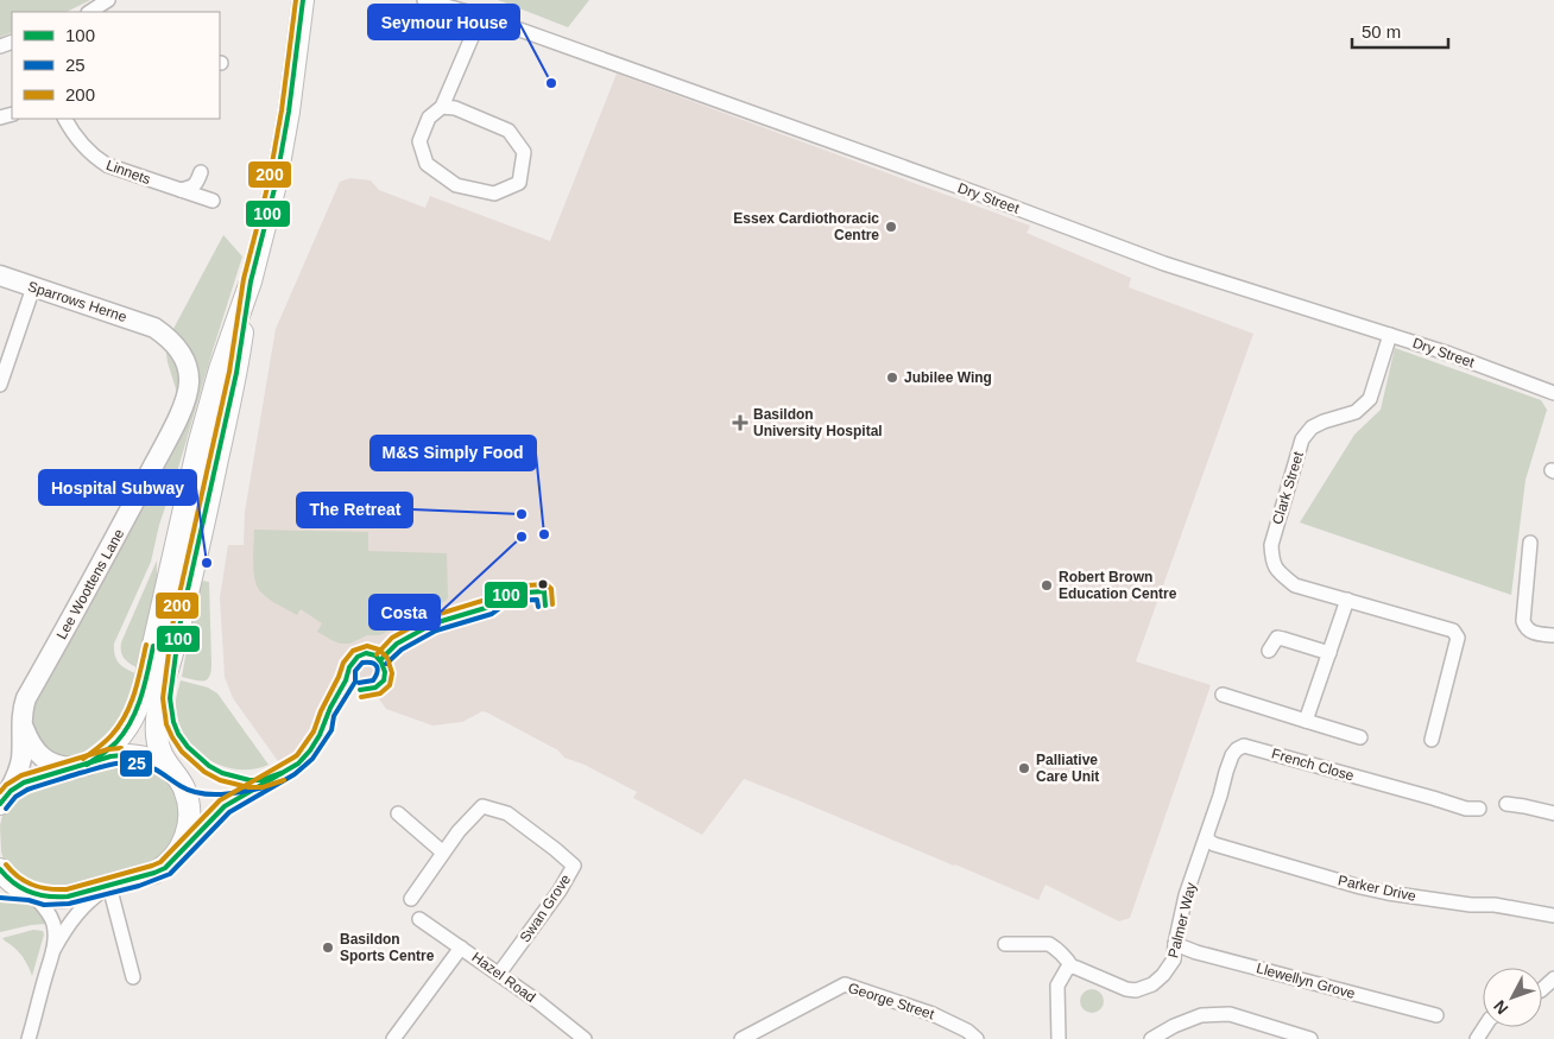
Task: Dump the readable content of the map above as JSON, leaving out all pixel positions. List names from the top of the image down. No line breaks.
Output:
{"streets":{"street":["Linnets","Dry Street","Sparrows Herne","Clark Street","Lee Woottens Lane","French Close","Parker Drive","Swan Grove","Palmer Way","Hazel Road","Llewellyn Grove","George Street"]},"crossings":[["Dry Street","Clark Street"],["Sparrows Herne","Lee Woottens Lane"],["French Close","Parker Drive"],["French Close","Palmer Way"],["Parker Drive","Palmer Way"],["Swan Grove","Hazel Road"],["Palmer Way","Llewellyn Grove"]],"places":{"other":["Seymour House","Essex Cardiothoracic Centre","Jubilee Wing","The Retreat","M&S Simply Food","Costa","Hospital Subway","Robert Brown Education Centre","Palliative Care Unit","Basildon Sports Centre"],"health":["Basildon University Hospital"]},"lines":["transit line 100","transit line 200","transit line 25"],"legend":["100","25","200"],"scale_bar":"50 m","north":"bottom left"}
